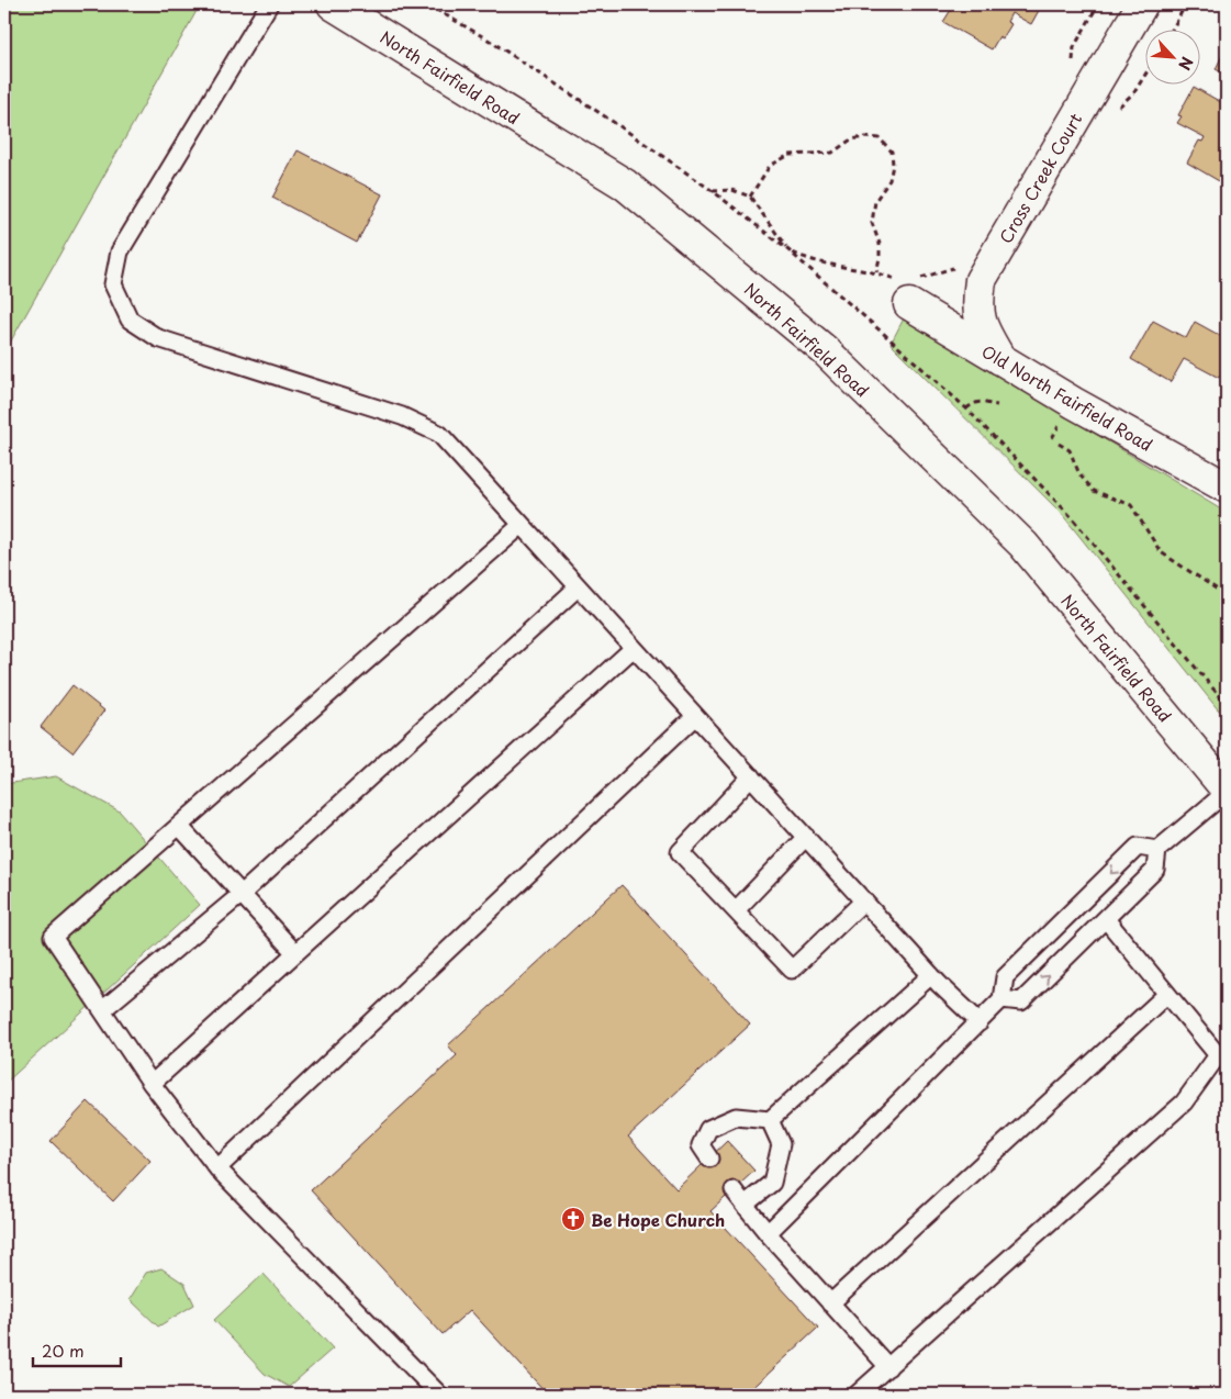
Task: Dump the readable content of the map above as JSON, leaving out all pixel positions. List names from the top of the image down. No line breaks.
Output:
{"streets":{"main road":["North Fairfield Road","Cross Creek Court","Old North Fairfield Road"]},"crossings":[["Cross Creek Court","Old North Fairfield Road"]],"places":{"church":["Be Hope Church"]},"scale_bar":"20 m","north":"bottom right"}
